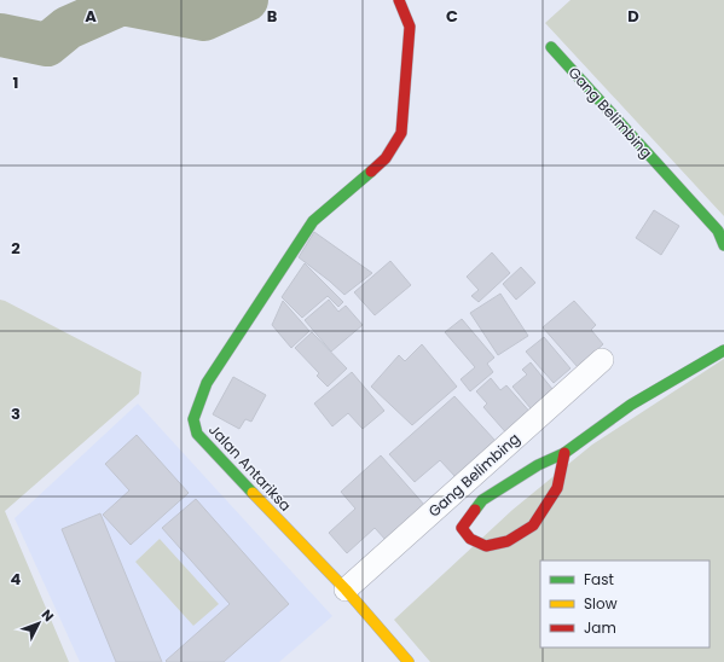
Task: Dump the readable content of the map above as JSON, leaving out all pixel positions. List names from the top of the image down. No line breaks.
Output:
{"streets":{"street":["Gang Belimbing","Jalan Antariksa"]},"crossings":[["Gang Belimbing","Jalan Antariksa"]],"legend":["Fast","Slow","Jam"],"north":"top right","grid":{"columns":["A","B","C","D"],"rows":["1","2","3","4"]}}
